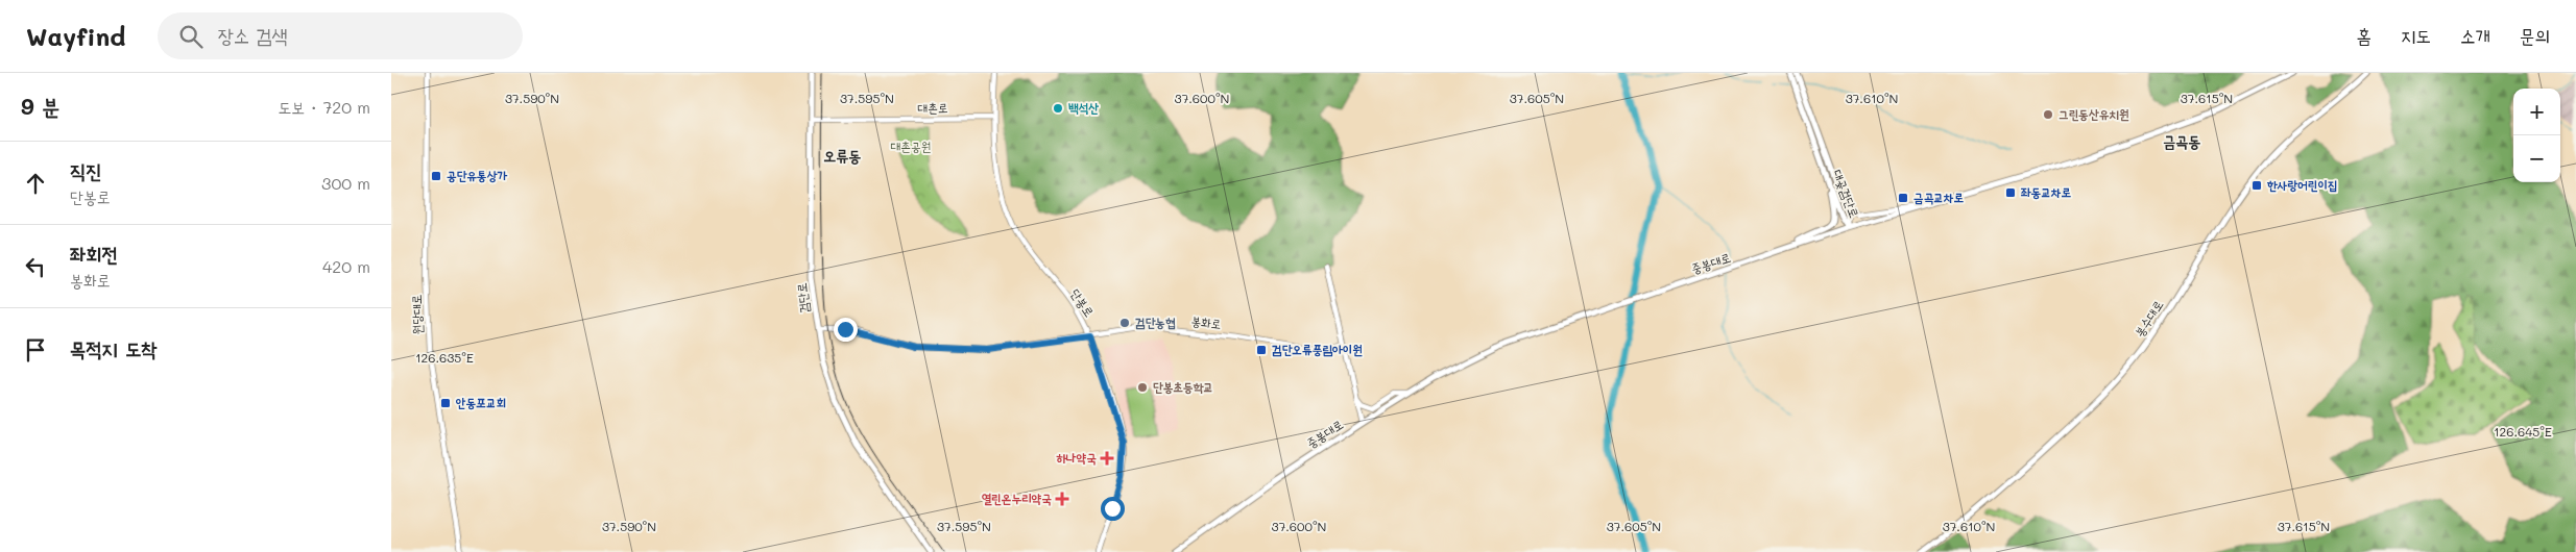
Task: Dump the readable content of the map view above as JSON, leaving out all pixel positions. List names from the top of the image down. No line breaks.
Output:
{"streets":{"main road":["대곶검단로","중봉대로","검단로","봉수대로"],"street":["대촌로","단봉로","원당대로","봉화로"]},"crossings":[["대촌로","검단로"],["대촌로","단봉로"],["대곶검단로","중봉대로"],["검단로","봉화로"],["단봉로","봉화로"]],"districts":["금곡동","오류동"],"parks":["대촌공원"],"places":{"other":["백석산","그린동산유치원","검단농협","단봉초등학교"],"transit":["공단유통상가","한사랑어린이집","좌동교차로","금곡교차로","검단오류풍림아이원","안동포교회"],"health":["하나약국","열린온누리약국"]},"page":{"header":"Wayfind","search":"장소 검색","nav":["홈","지도","소개","문의"],"heading":["9 분","도보 · 720 m"],"map_buttons":["+","−"],"list":[["직진","단봉로","300 m"],["좌회전","봉화로","420 m"],"목적지 도착"]},"coordinates":["37.590°N","37.595°N","37.600°N","37.605°N","37.610°N","37.615°N","126.635°E","126.645°E"]}
